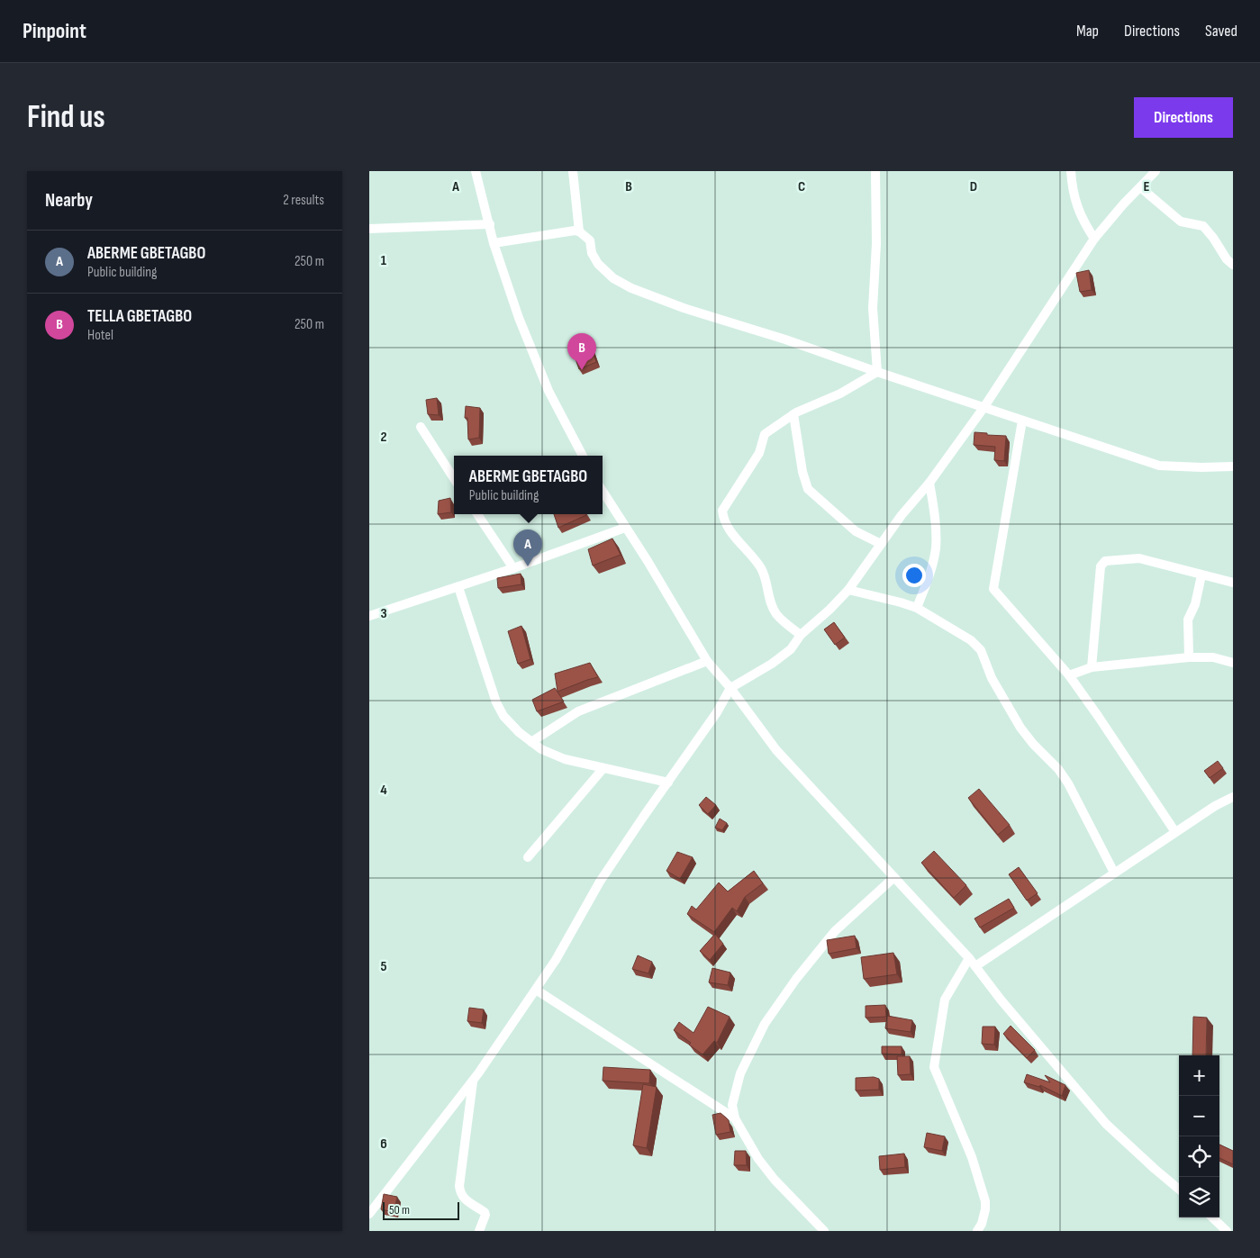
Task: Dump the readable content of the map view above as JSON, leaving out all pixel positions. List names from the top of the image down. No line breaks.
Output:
{"scale_bar":"50 m","page":{"header":"Pinpoint","nav":["Map","Directions","Saved"],"buttons":"Directions","title":"Find us","heading":["Nearby","2 results"],"list":[{"mark":"A","name":"ABERME GBETAGBO","note":"Public building","value":"250 m"},{"mark":"B","name":"TELLA GBETAGBO","note":"Hotel","value":"250 m"}],"pins":["B","A"],"popup":["ABERME GBETAGBO","Public building"],"map_buttons":["+","−"],"scale":"50 m"},"grid":{"columns":["A","B","C","D","E"],"rows":["1","2","3","4","5","6"]}}
